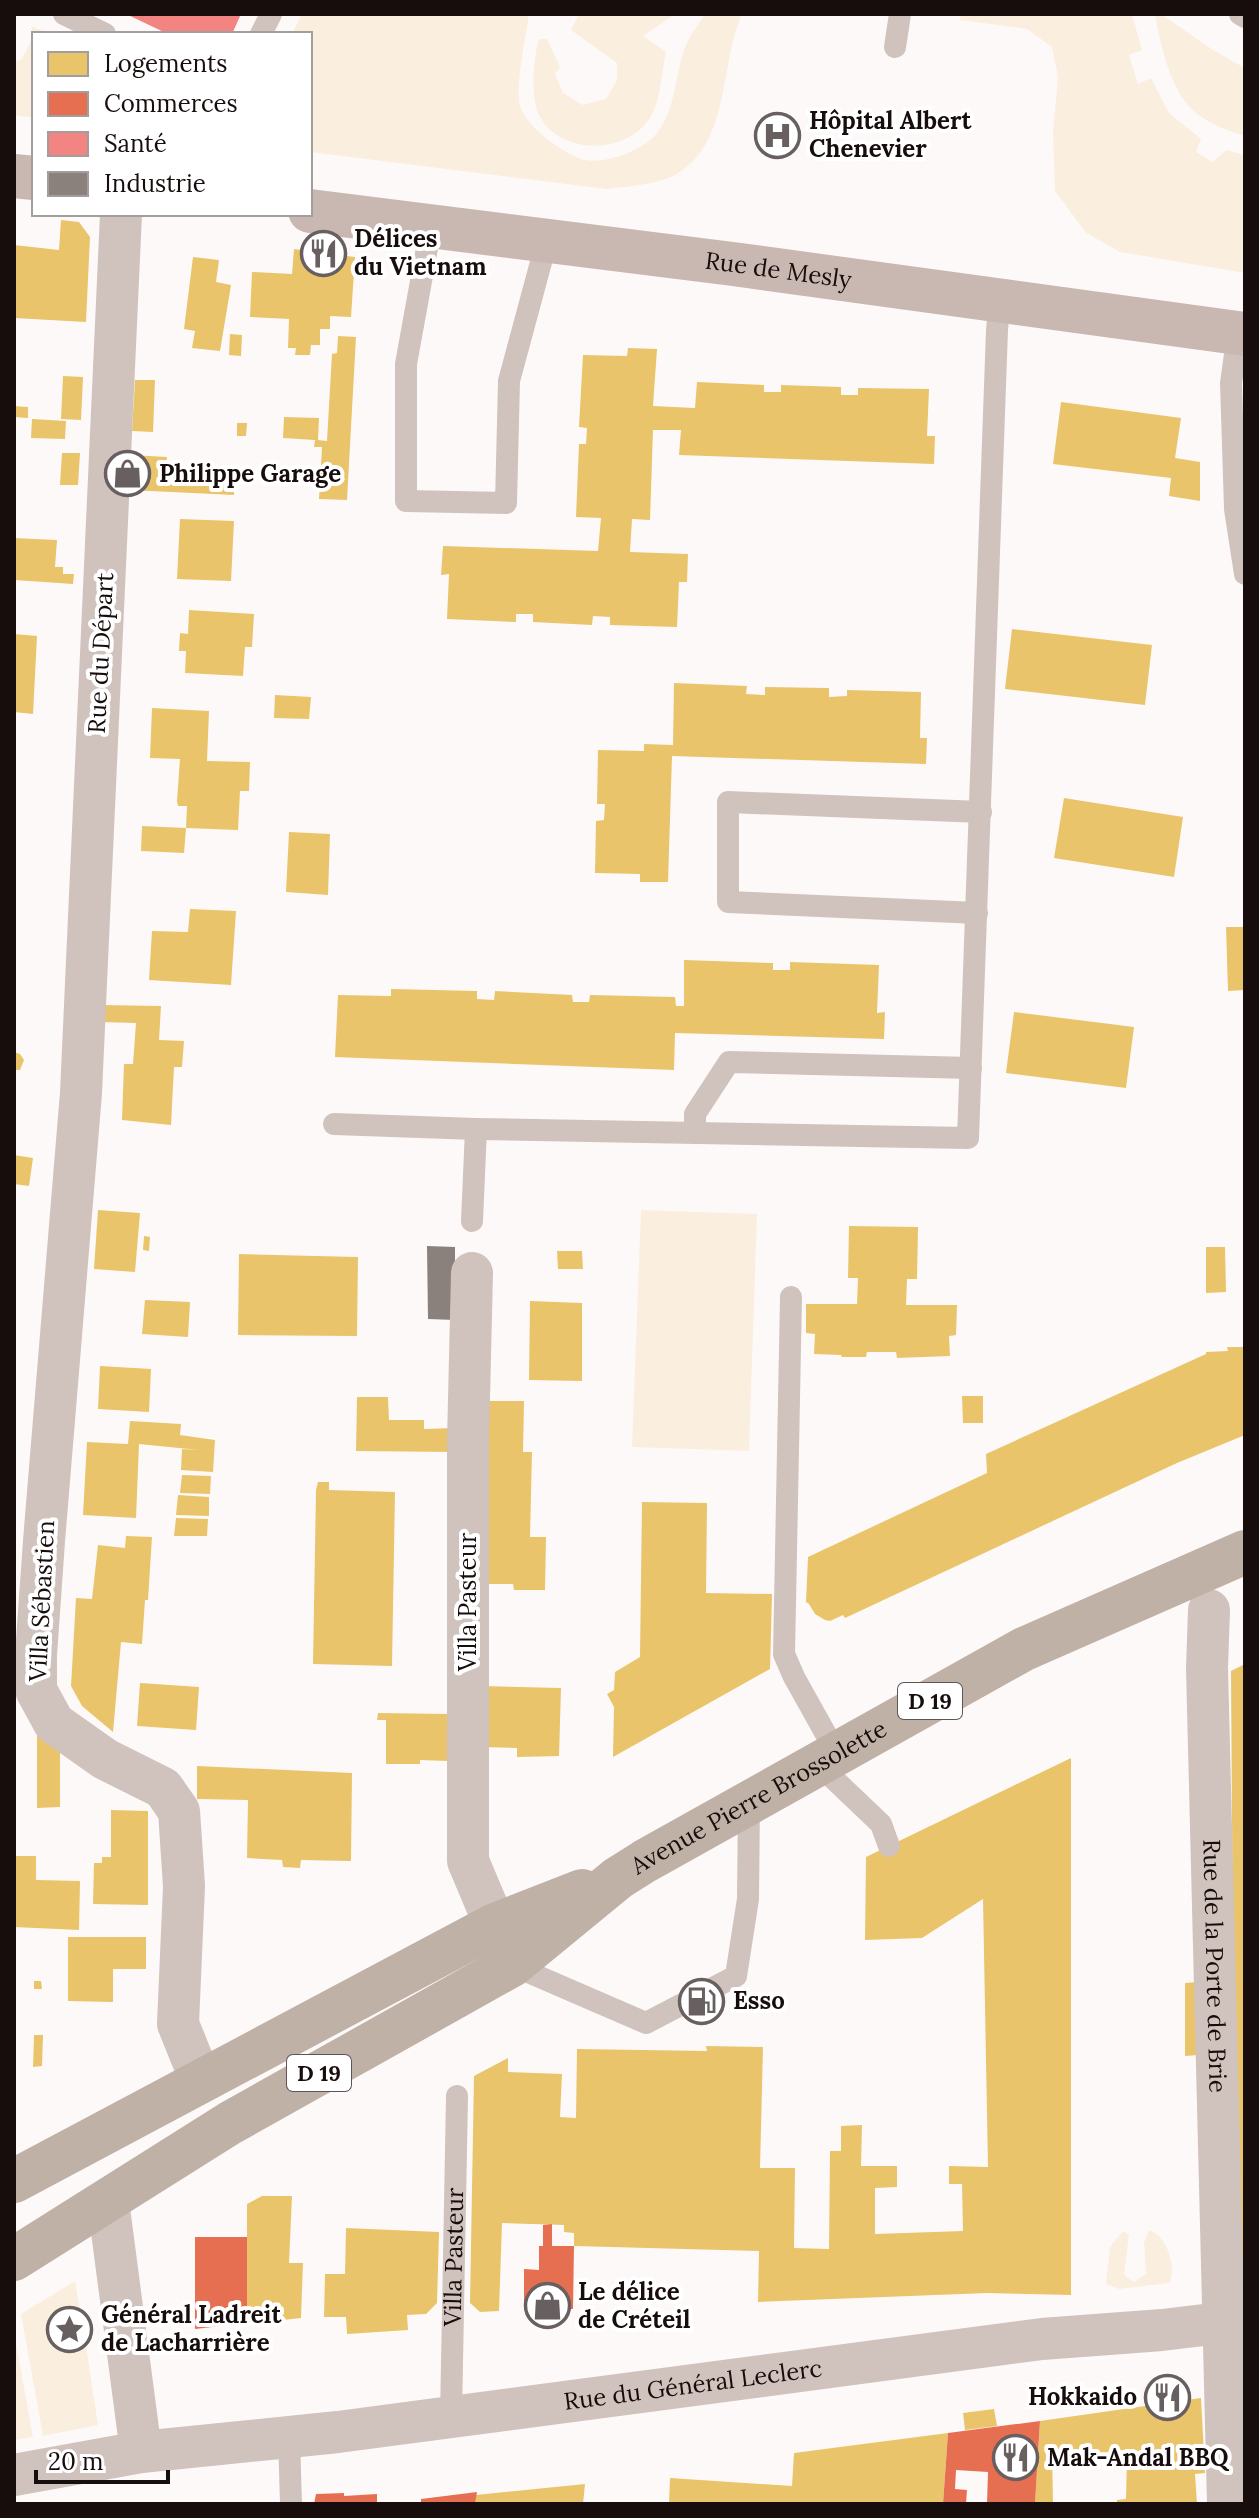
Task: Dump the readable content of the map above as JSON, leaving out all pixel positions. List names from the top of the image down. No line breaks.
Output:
{"streets":{"main road":["D 19","Avenue Pierre Brossolette"],"street":["Rue de Mesly","Rue du Départ","Villa Sébastien","Villa Pasteur","Rue de la Porte de Brie","Rue du Général Leclerc"]},"crossings":[["Rue du Départ","Villa Sébastien"],["Villa Sébastien","Avenue Pierre Brossolette"],["Villa Pasteur","Avenue Pierre Brossolette"],["Villa Pasteur","Rue du Général Leclerc"],["Rue de la Porte de Brie","Rue du Général Leclerc"]],"places":{"hospital":["Hôpital Albert Chenevier"],"restaurant":["Délices du Vietnam","Hokkaido","Mak-Andal BBQ"],"shop":["Philippe Garage","Le délice de Créteil"],"fuel station":["Esso"],"place":["Général Ladreit de Lacharrière"]},"legend":["Logements","Commerces","Santé","Industrie"],"scale_bar":"20 m"}
